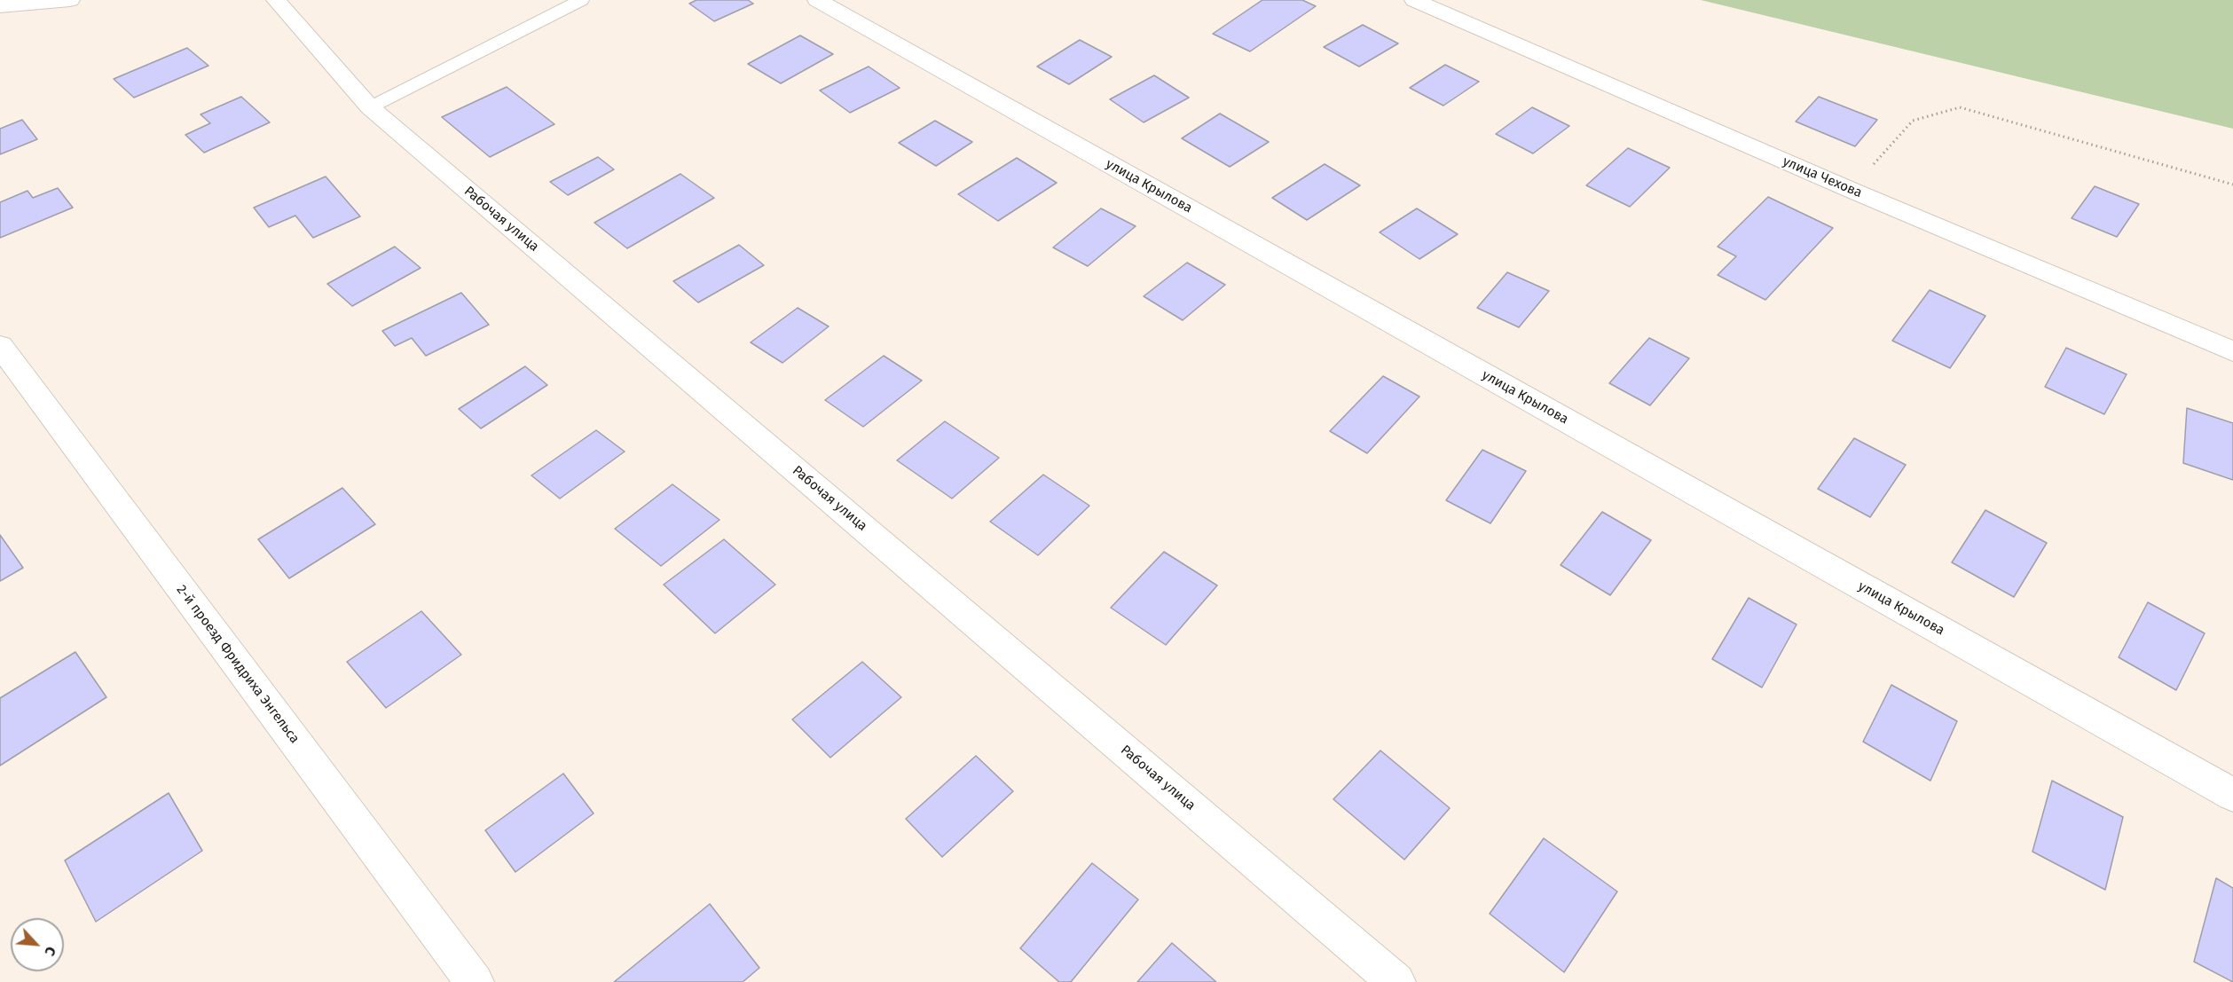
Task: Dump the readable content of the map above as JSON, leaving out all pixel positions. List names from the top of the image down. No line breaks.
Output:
{"streets":{"street":["улица Чехова","улица Крылова","Рабочая улица","2-й проезд Фридриха Энгельса"]},"north":"bottom right"}
